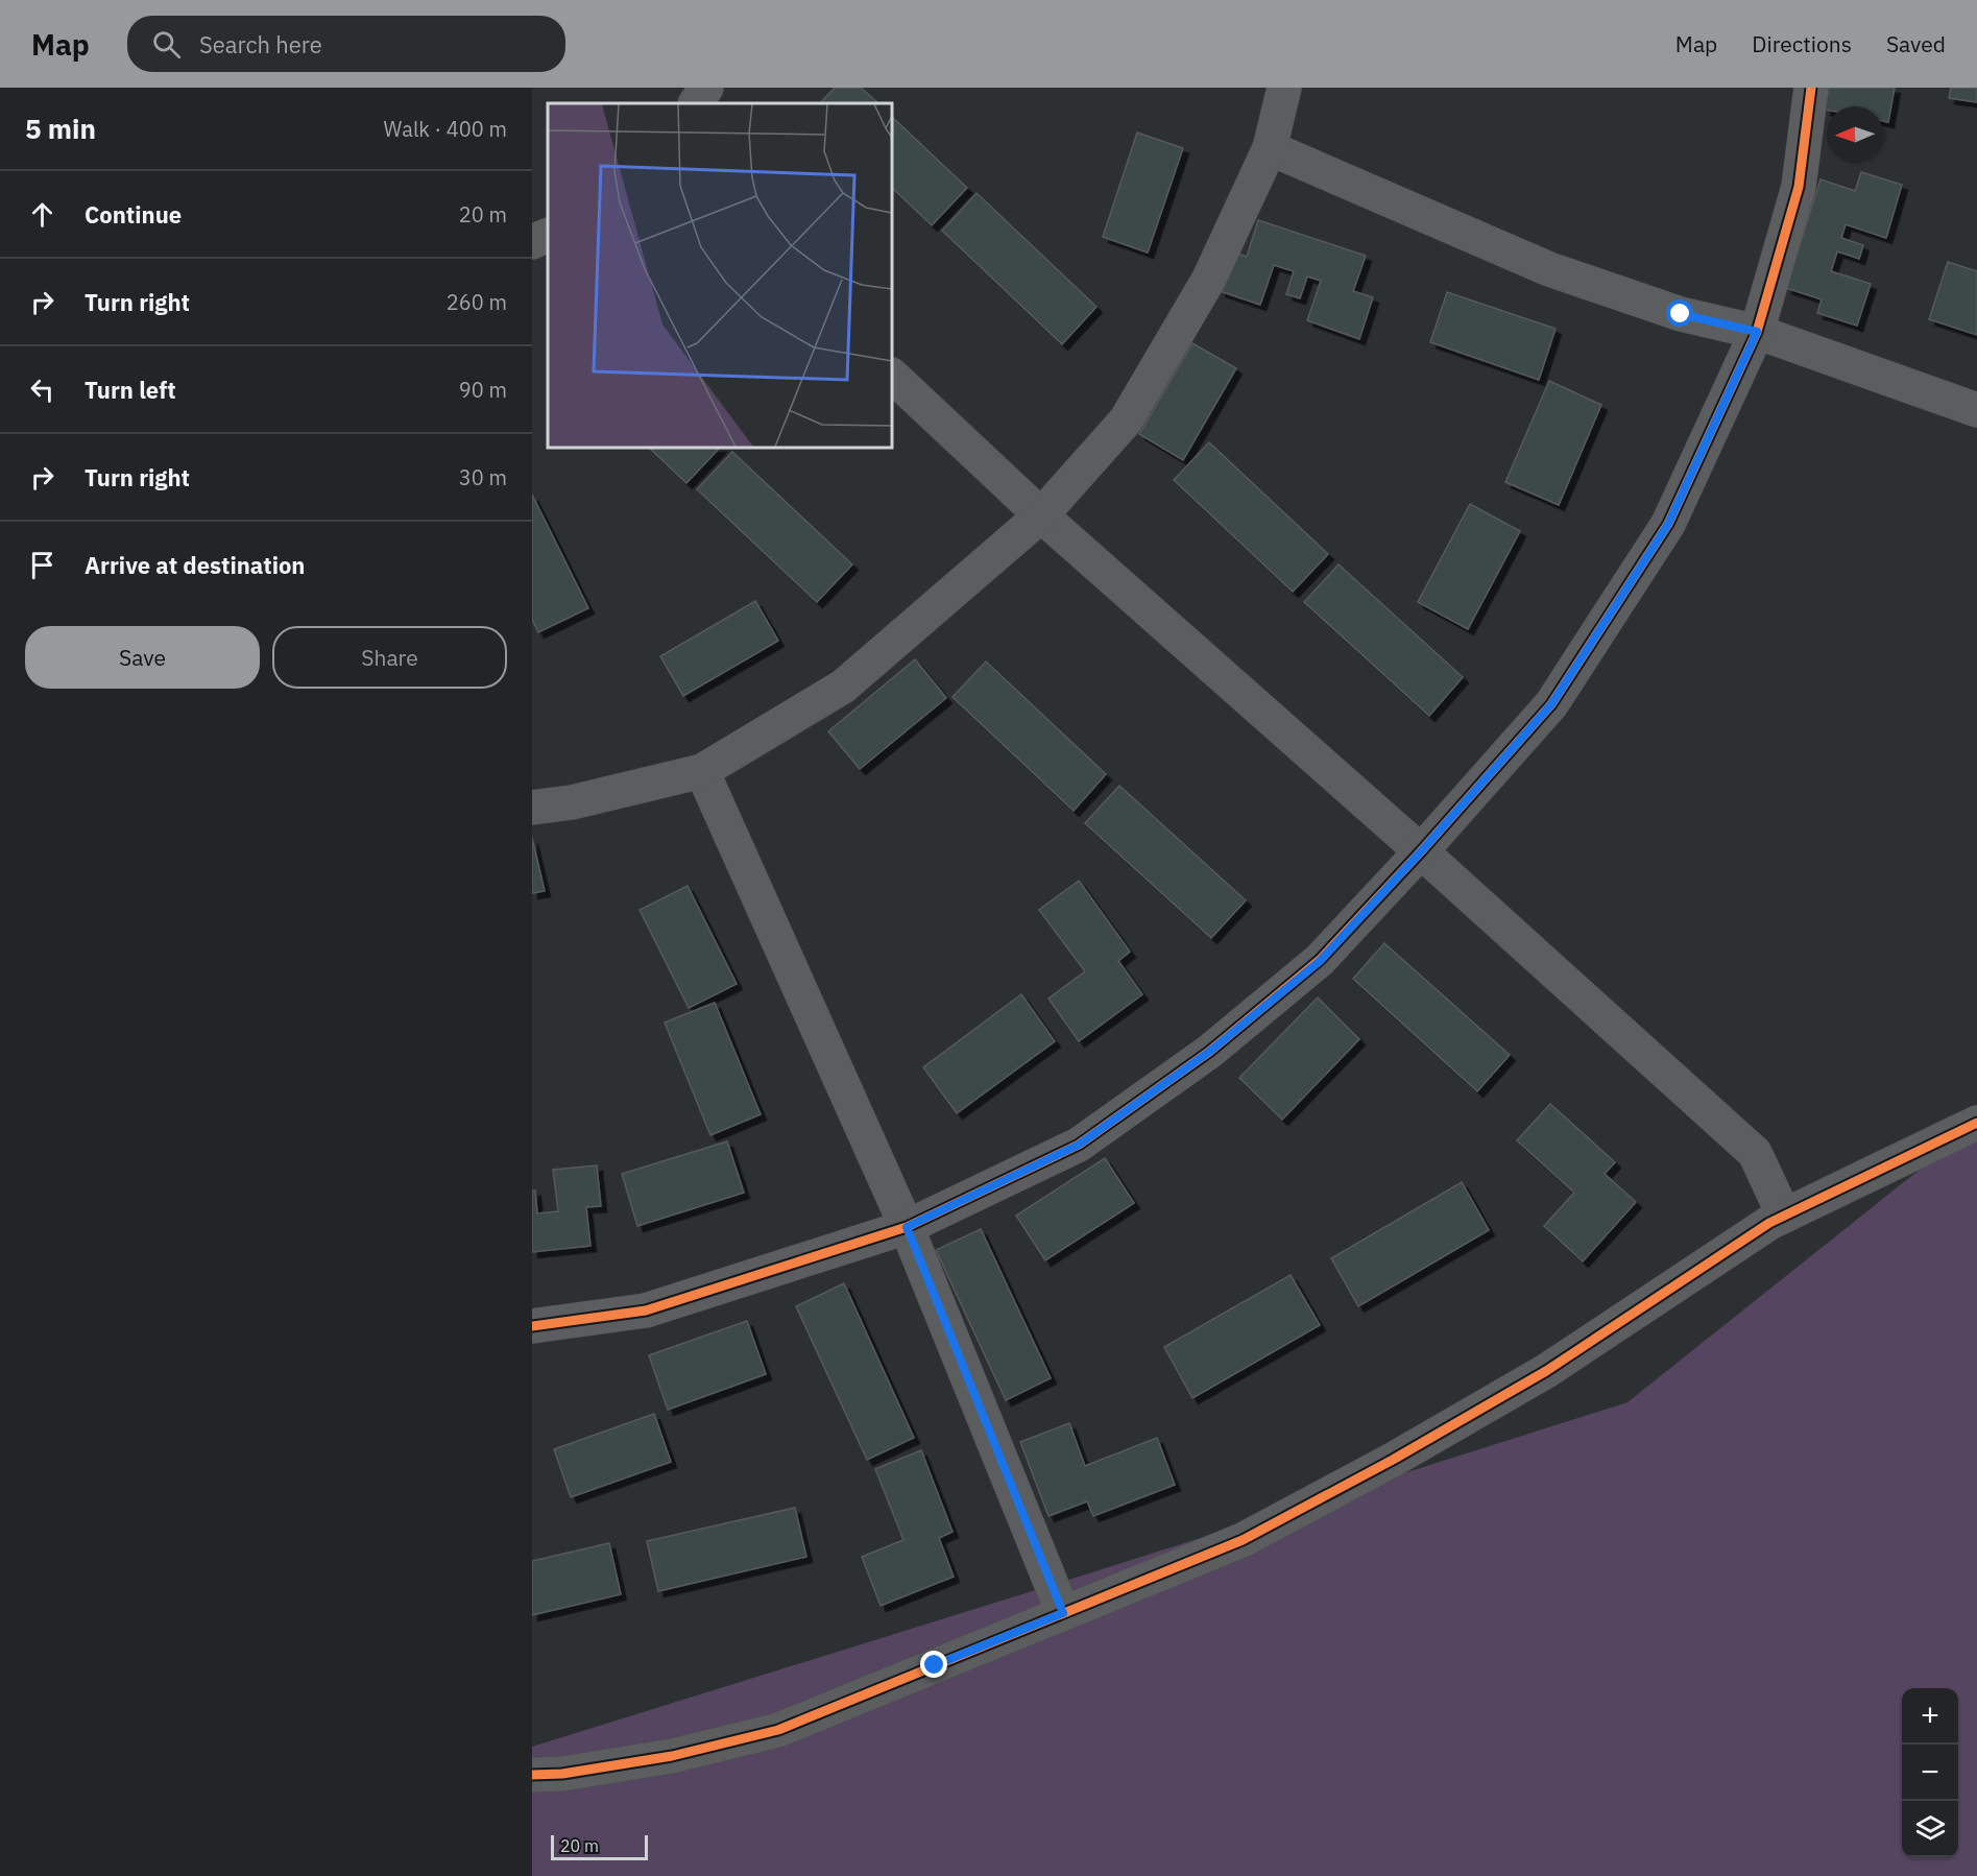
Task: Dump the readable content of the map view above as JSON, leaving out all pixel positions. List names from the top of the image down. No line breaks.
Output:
{"scale_bar":"20 m","north":"left","page":{"header":"Map","search":"Search here","nav":["Map","Directions","Saved"],"heading":["5 min","Walk · 400 m"],"list":[["Continue","20 m"],["Turn right","260 m"],["Turn left","90 m"],["Turn right","30 m"],"Arrive at destination"],"buttons":["Save","Share"],"map_buttons":["+","−"],"scale":"20 m"}}
